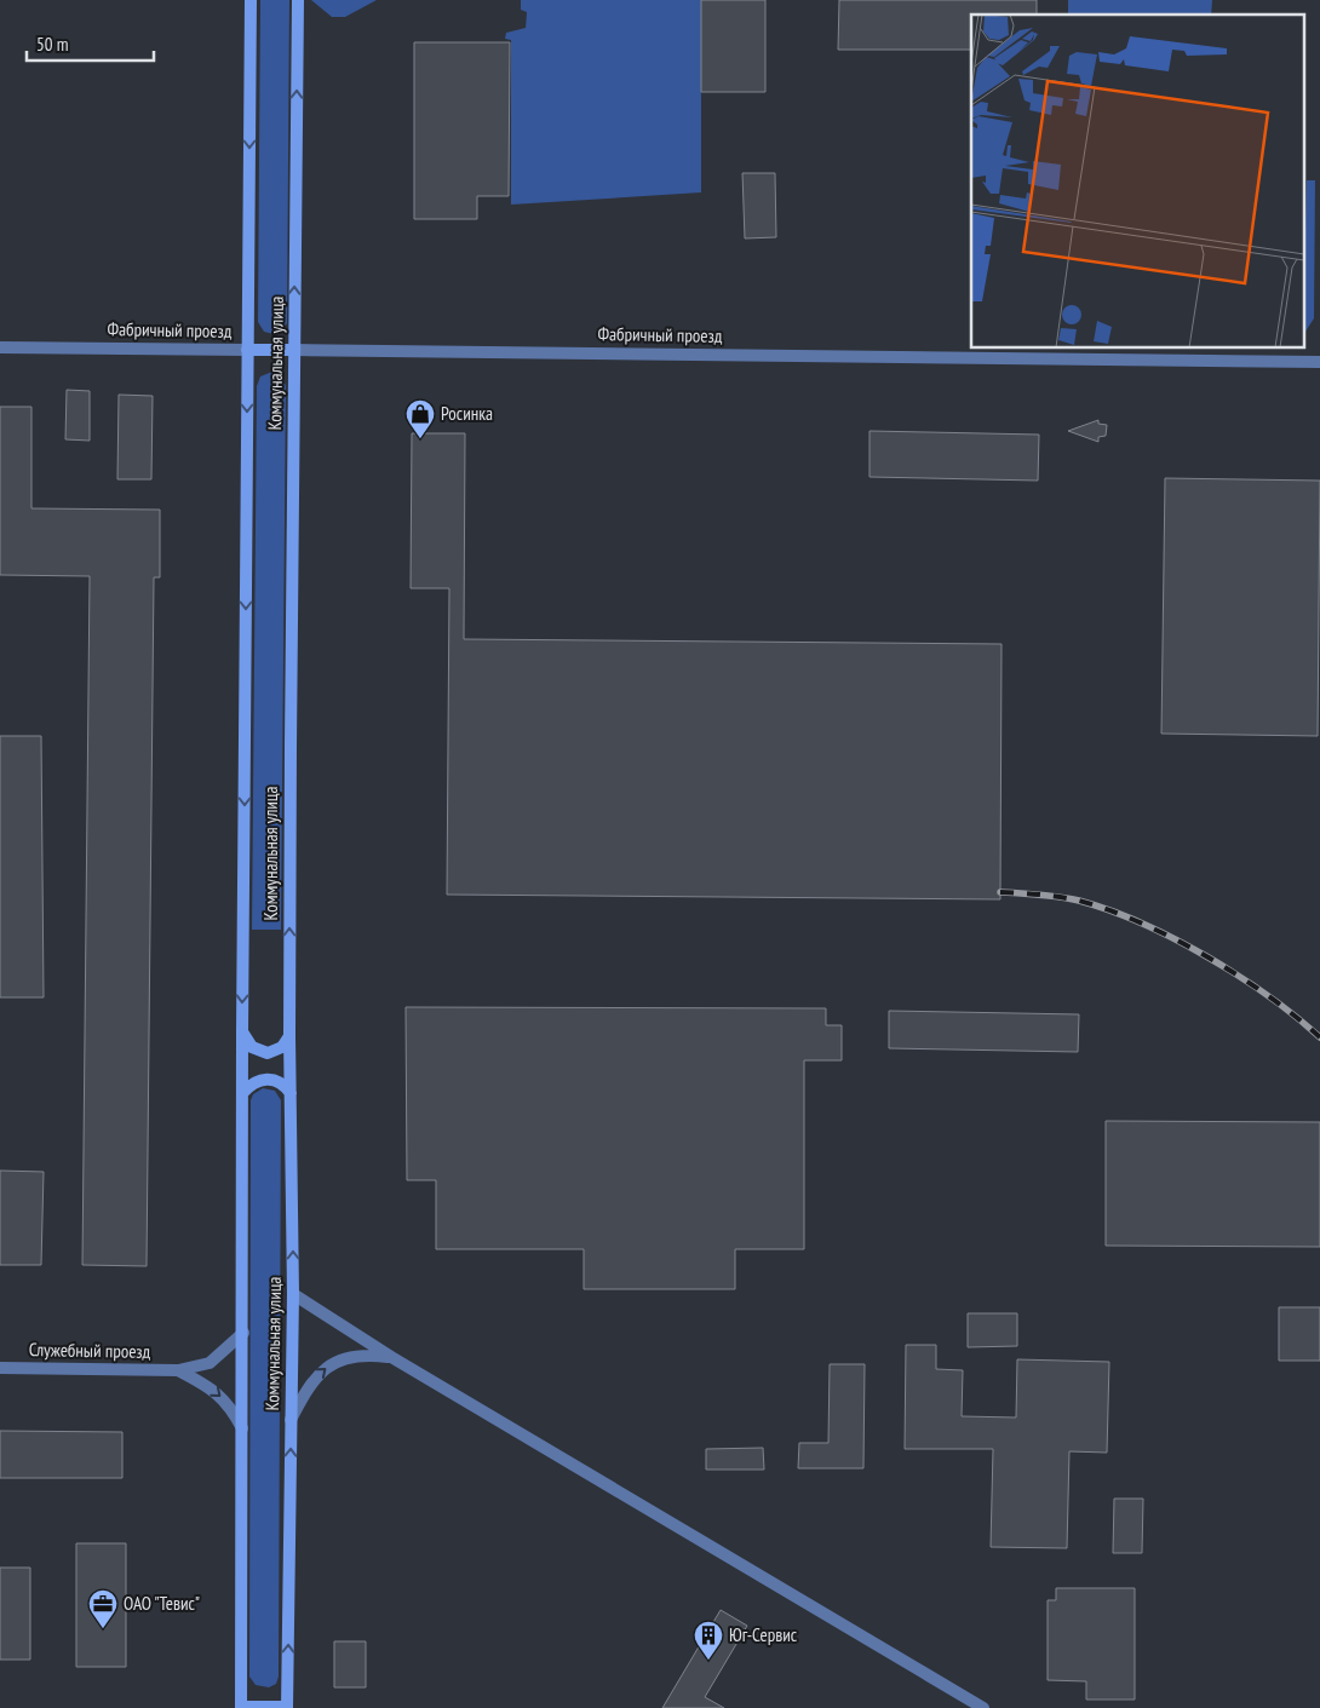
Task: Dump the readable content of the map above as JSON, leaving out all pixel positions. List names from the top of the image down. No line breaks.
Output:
{"streets":{"main road":["Фабричный проезд","Коммунальная улица"],"street":["Служебный проезд"]},"crossings":[["Фабричный проезд","Коммунальная улица"],["Коммунальная улица","Служебный проезд"]],"places":{"shop":["Росинка"],"office":["ОАО \"Тевис\""],"building":["Юг-Сервис"]},"scale_bar":"50 m"}
